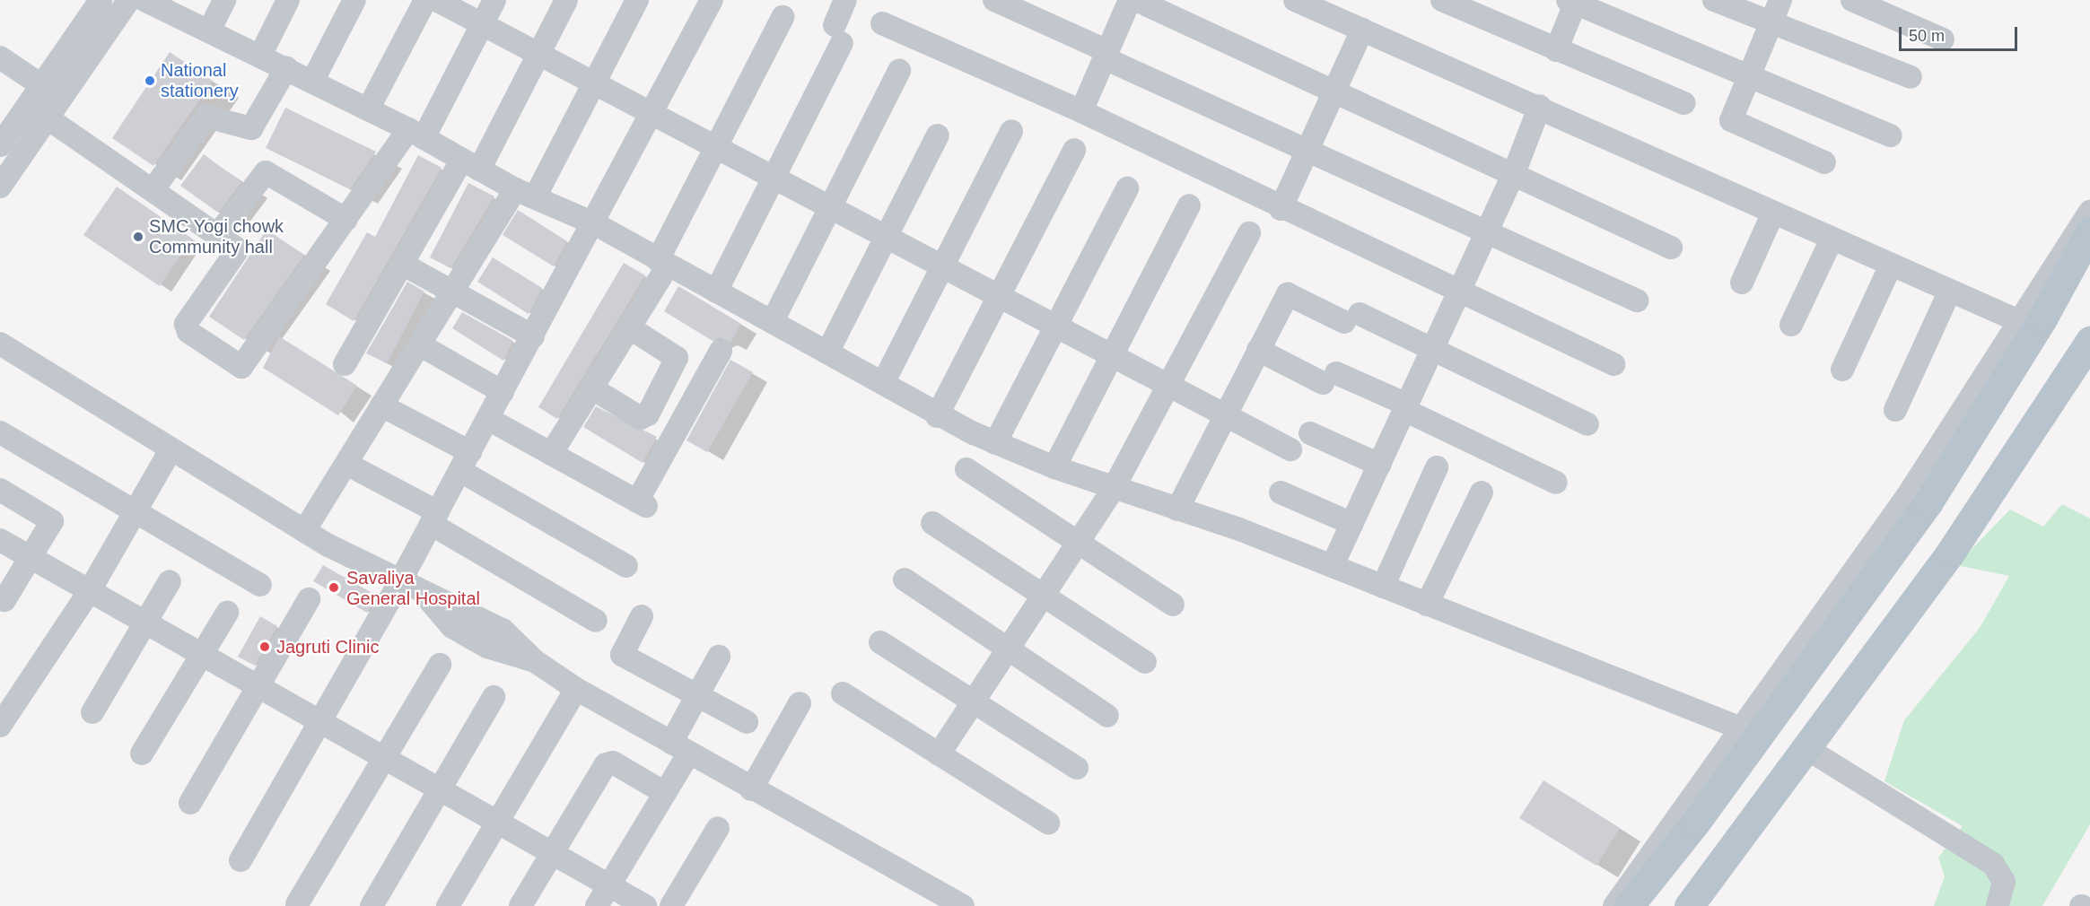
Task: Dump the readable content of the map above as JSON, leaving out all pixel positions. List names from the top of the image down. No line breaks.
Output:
{"places":["National stationery","SMC Yogi chowk Community hall","Savaliya General Hospital","Jagruti Clinic"],"scale_bar":"50 m"}
